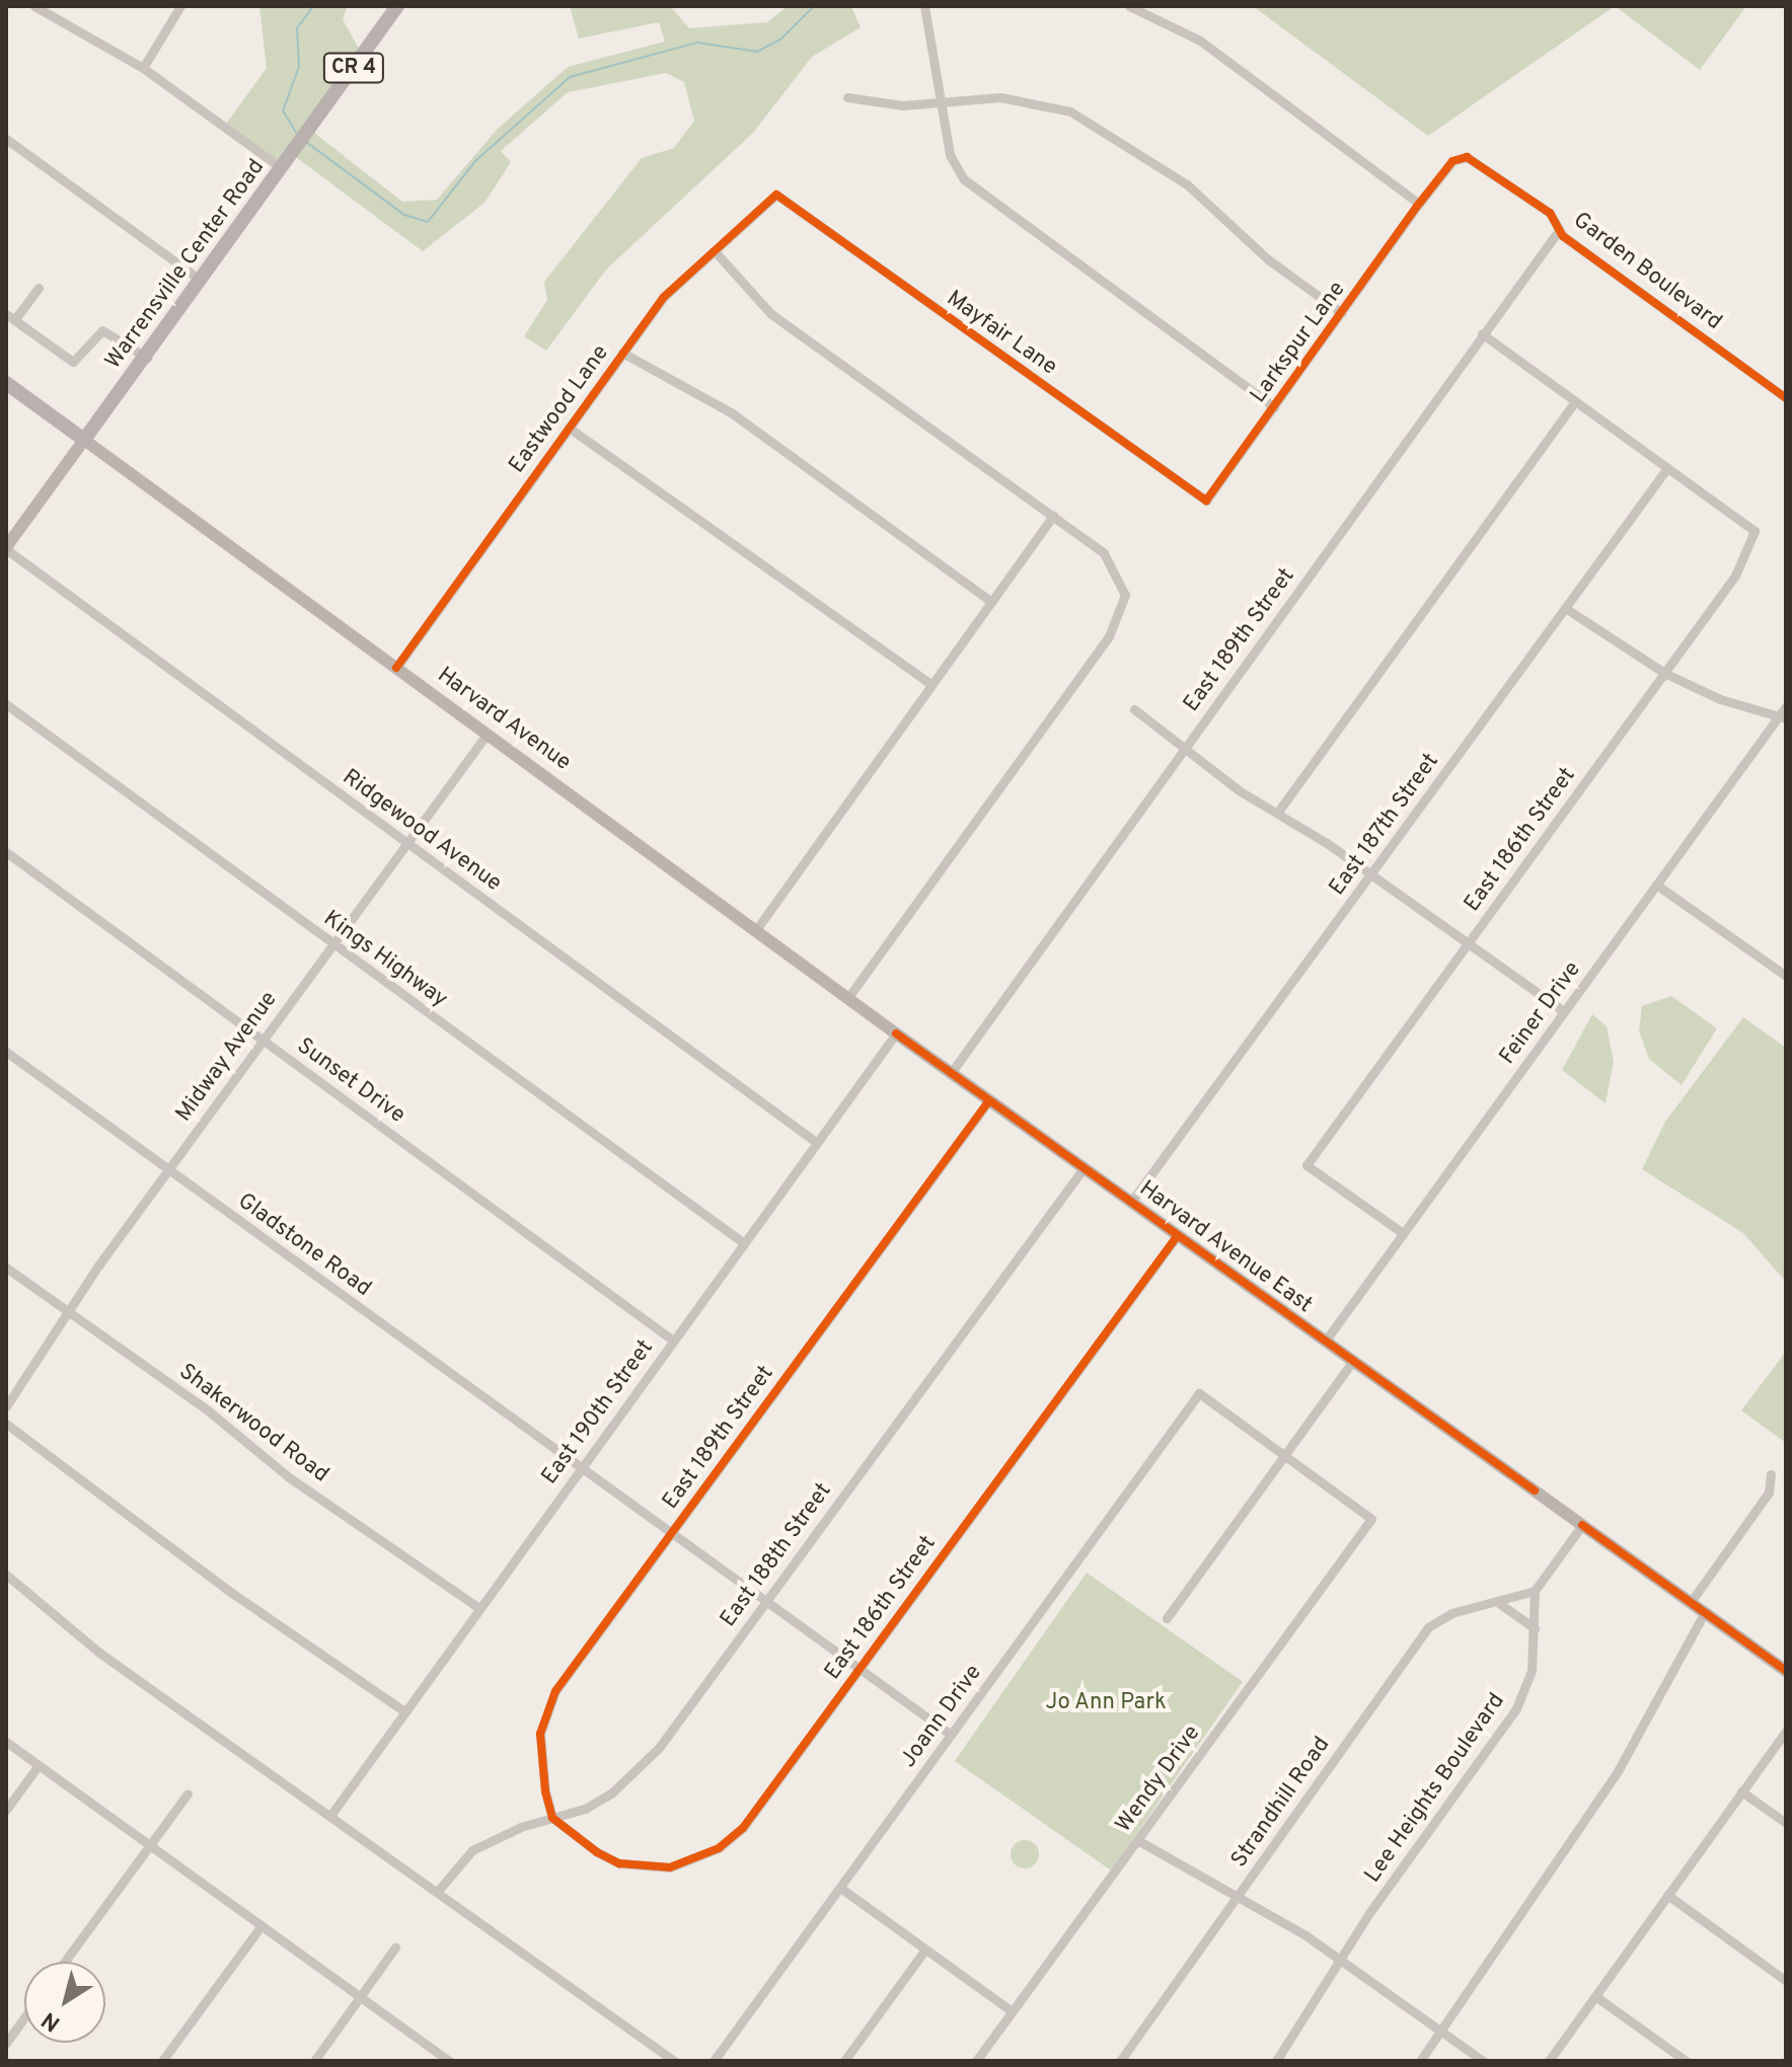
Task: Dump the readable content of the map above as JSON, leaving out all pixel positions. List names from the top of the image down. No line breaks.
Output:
{"streets":{"main road":["CR 4","Warrensville Center Road","Harvard Avenue","Harvard Avenue East"],"street":["Garden Boulevard","Mayfair Lane","Larkspur Lane","Eastwood Lane","East 189th Street","East 187th Street","Ridgewood Avenue","East 186th Street","Kings Highway","Feiner Drive","Midway Avenue","Sunset Drive","Gladstone Road","East 190th Street","Shakerwood Road","East 188th Street","Joann Drive","Wendy Drive","Lee Heights Boulevard","Strandhill Road"]},"crossings":[["Warrensville Center Road","Harvard Avenue"],["Warrensville Center Road","Ridgewood Avenue"],["Garden Boulevard","Larkspur Lane"],["Garden Boulevard","East 189th Street"],["Mayfair Lane","Larkspur Lane"],["Mayfair Lane","Eastwood Lane"],["Eastwood Lane","Harvard Avenue"],["East 189th Street","East 186th Street"],["East 189th Street","Gladstone Road"],["East 189th Street","Harvard Avenue East"],["East 189th Street","East 188th Street"],["Harvard Avenue","Midway Avenue"],["Harvard Avenue","Harvard Avenue East"],["Harvard Avenue","East 190th Street"],["East 187th Street","East 186th Street"],["East 187th Street","Harvard Avenue East"],["Ridgewood Avenue","Midway Avenue"],["Ridgewood Avenue","East 190th Street"],["East 186th Street","Feiner Drive"],["East 186th Street","Gladstone Road"],["East 186th Street","Harvard Avenue East"],["East 186th Street","East 188th Street"],["Kings Highway","Midway Avenue"],["Kings Highway","East 190th Street"],["Feiner Drive","Harvard Avenue East"],["Midway Avenue","Sunset Drive"],["Midway Avenue","Gladstone Road"],["Midway Avenue","Shakerwood Road"],["Sunset Drive","East 190th Street"],["Gladstone Road","East 190th Street"],["Gladstone Road","East 188th Street"],["Gladstone Road","Joann Drive"],["Harvard Avenue East","East 190th Street"],["Harvard Avenue East","East 188th Street"],["East 190th Street","Shakerwood Road"],["Joann Drive","Wendy Drive"],["Lee Heights Boulevard","Strandhill Road"]],"parks":["Jo Ann Park"],"north":"bottom left"}
